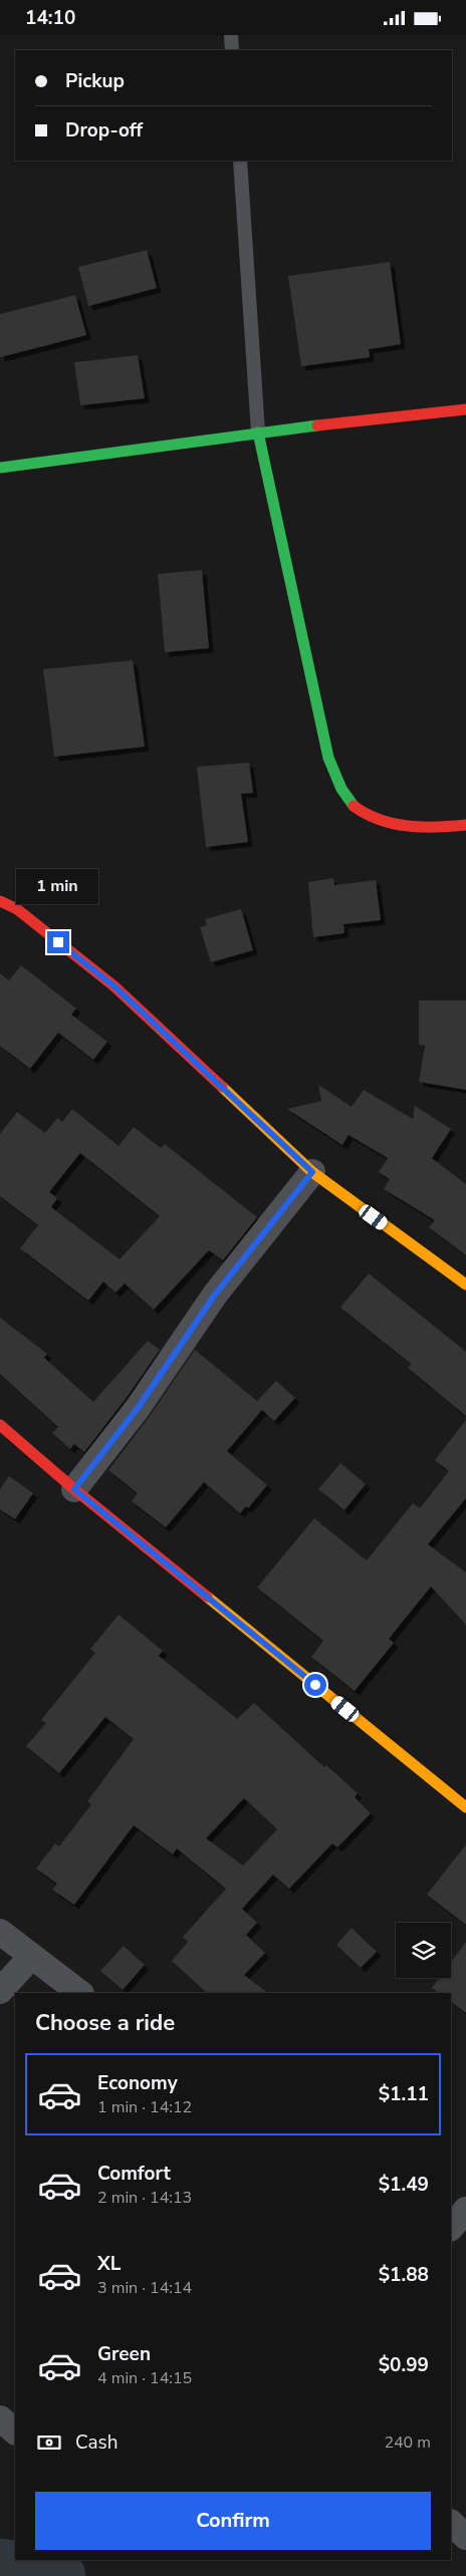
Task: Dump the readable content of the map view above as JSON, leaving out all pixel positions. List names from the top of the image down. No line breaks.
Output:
{"page":{"status":"14:10","banner":["Pickup","Drop-off"],"bubble":"1 min","heading":"Choose a ride","list":[{"name":"Economy","note":"1 min · 14:12","value":"$1.11"},{"name":"Comfort","note":"2 min · 14:13","value":"$1.49"},{"name":"XL","note":"3 min · 14:14","value":"$1.88"},{"name":"Green","note":"4 min · 14:15","value":"$0.99"}],"pay":["Cash","240 m"],"buttons":"Confirm"}}
